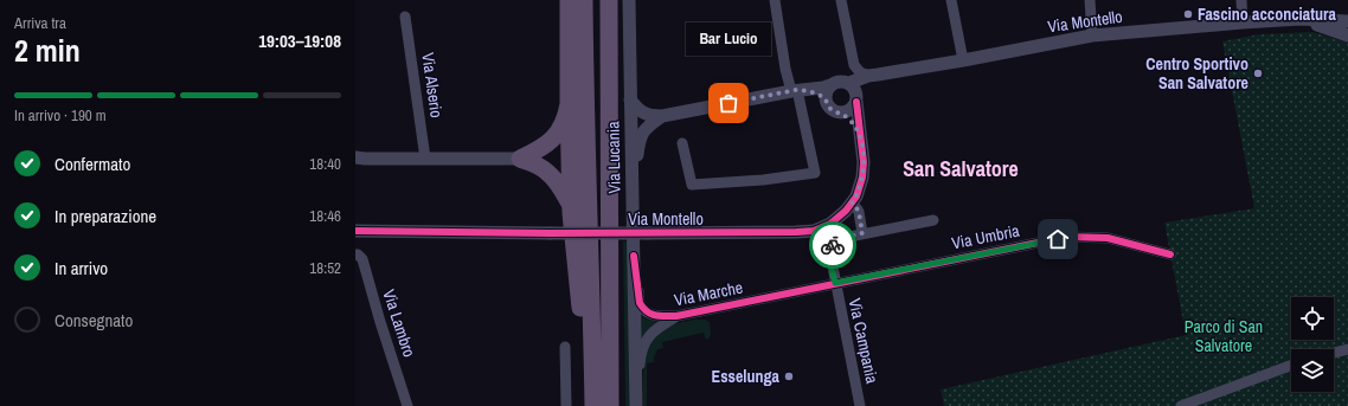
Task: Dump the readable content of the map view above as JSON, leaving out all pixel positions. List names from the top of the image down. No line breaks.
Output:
{"streets":{"street":["Via Montello","Via Alserio","Via Lucania","Via Umbria","Via Marche","Via Lambro","Via Campania"]},"crossings":[["Via Montello","Via Lucania"],["Via Lucania","Via Marche"],["Via Umbria","Via Marche"],["Via Umbria","Via Campania"],["Via Marche","Via Campania"]],"districts":["San Salvatore"],"parks":["Parco di San Salvatore"],"places":["Fascino acconciatura","Centro Sportivo San Salvatore","Bar Lucio","Esselunga"],"page":{"heading":["2 min","Arriva tra","19:03–19:08"],"bubble":"Bar Lucio","bar":"In arrivo · 190 m","list":[["Confermato","18:40"],["In preparazione","18:46"],["In arrivo","18:52"],"Consegnato"]}}
